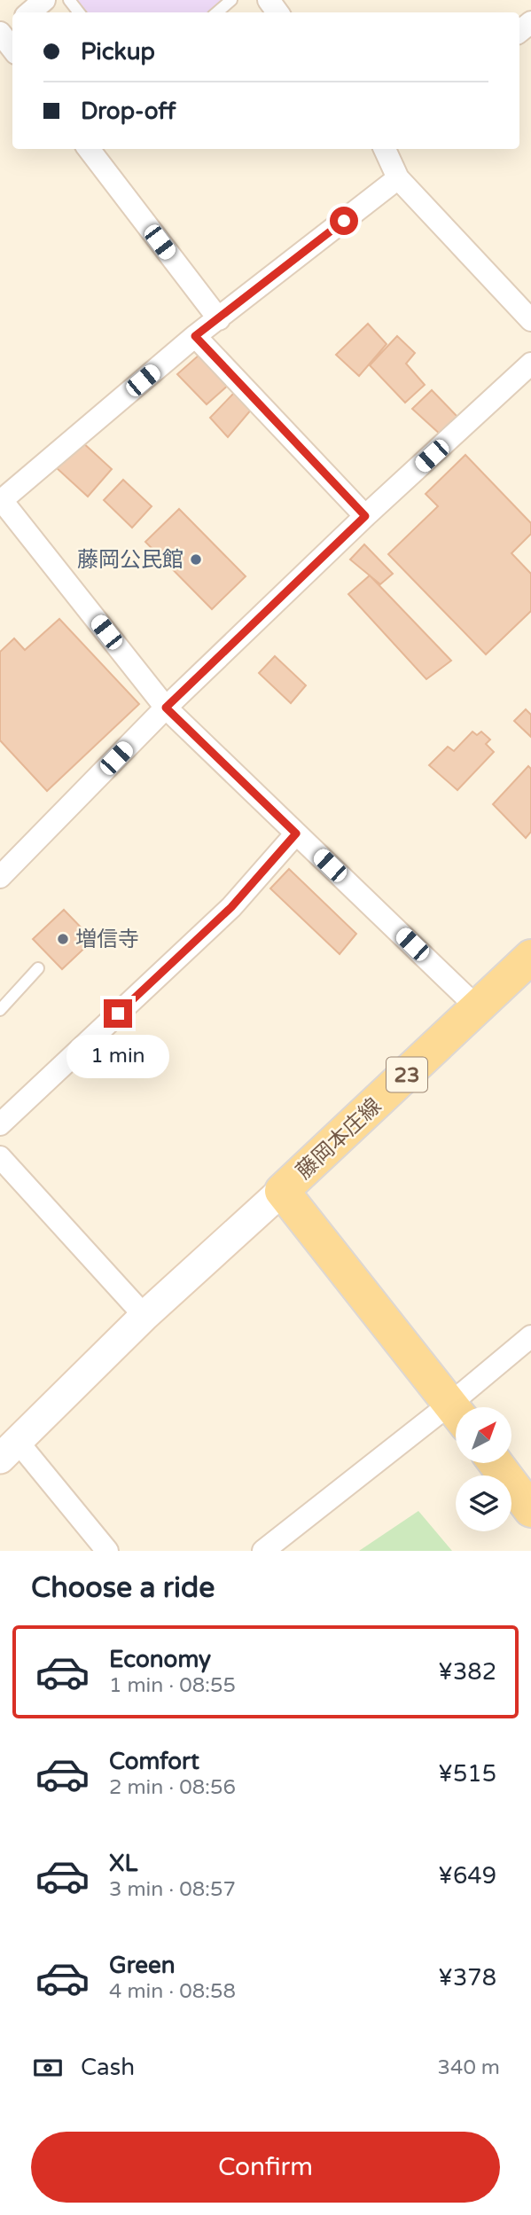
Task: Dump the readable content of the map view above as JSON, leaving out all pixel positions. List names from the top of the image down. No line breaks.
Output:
{"streets":{"main road":["23","藤岡本庄線"]},"places":["藤岡公民館","増信寺"],"north":"top right","page":{"banner":["Pickup","Drop-off"],"bubble":"1 min","heading":"Choose a ride","list":[{"name":"Economy","note":"1 min · 08:55","value":"¥382"},{"name":"Comfort","note":"2 min · 08:56","value":"¥515"},{"name":"XL","note":"3 min · 08:57","value":"¥649"},{"name":"Green","note":"4 min · 08:58","value":"¥378"}],"pay":["Cash","340 m"],"buttons":"Confirm"}}
